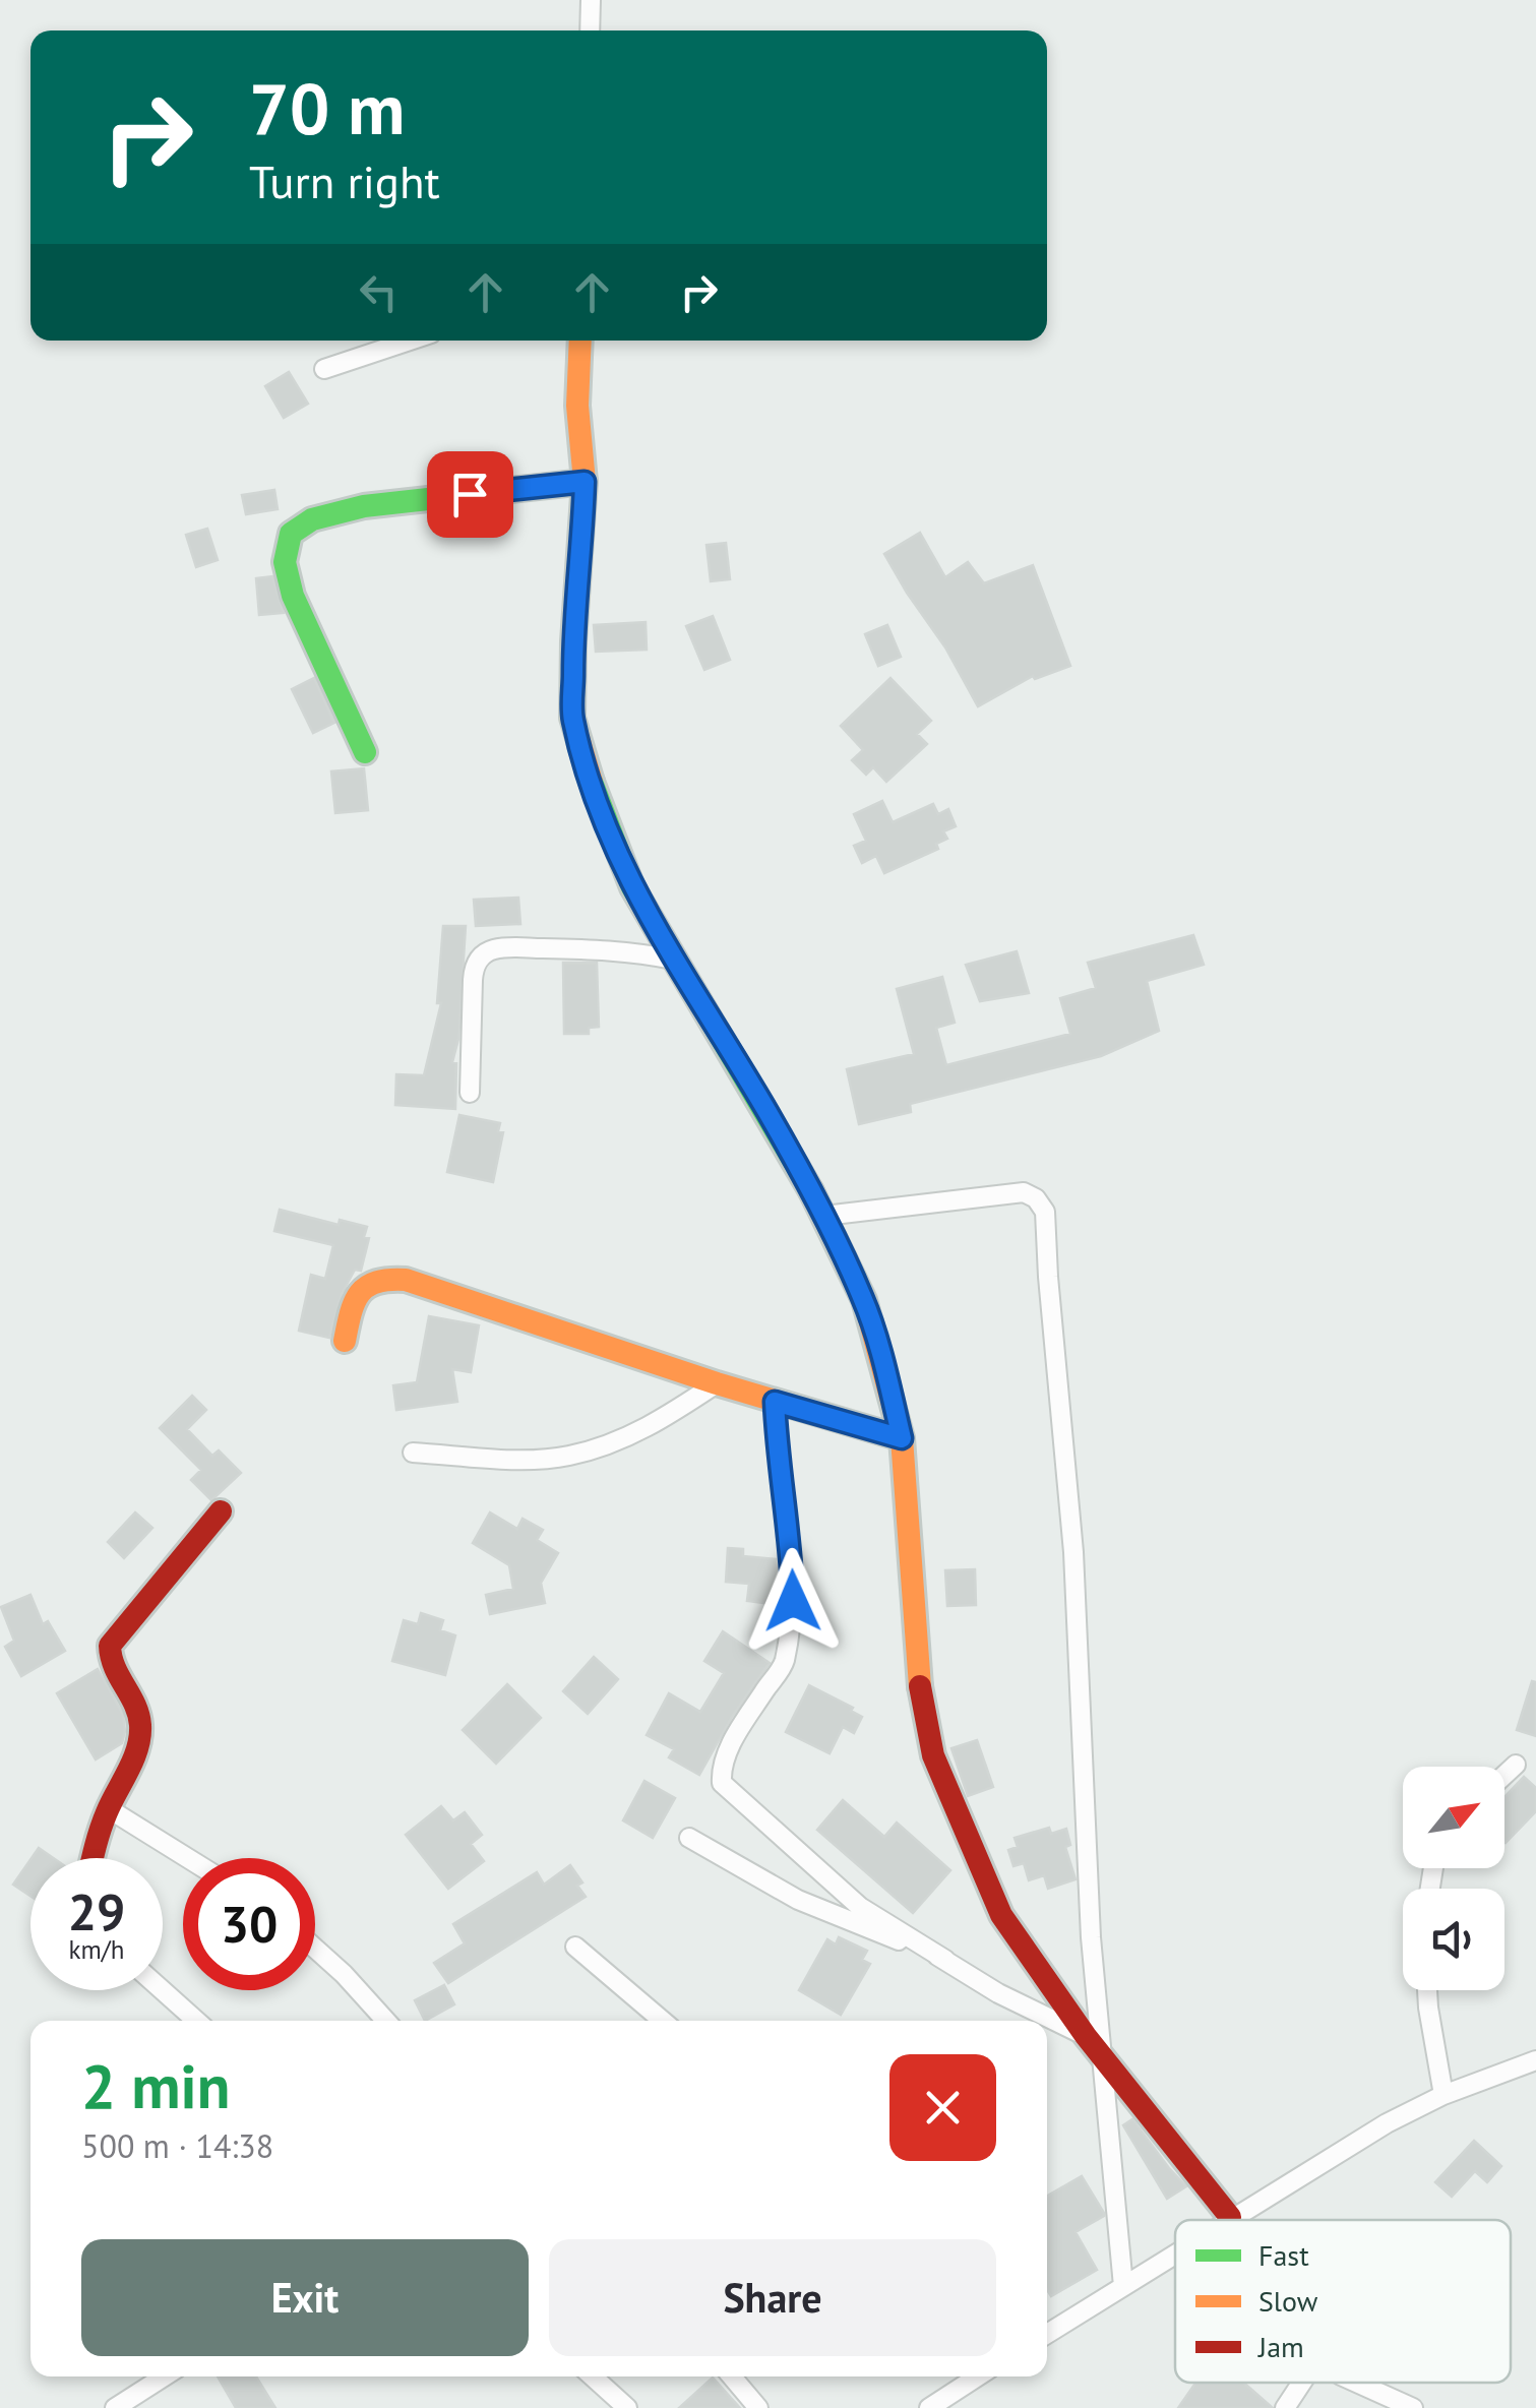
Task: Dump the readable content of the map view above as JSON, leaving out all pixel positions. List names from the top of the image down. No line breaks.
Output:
{"legend":["Fast","Slow","Jam"],"north":"top right","page":{"turn":["70 m","Turn right"],"speed":"29 km/h","limit":"30","heading":["2 min","500 m · 14:38"],"buttons":["Exit","Share"]}}
